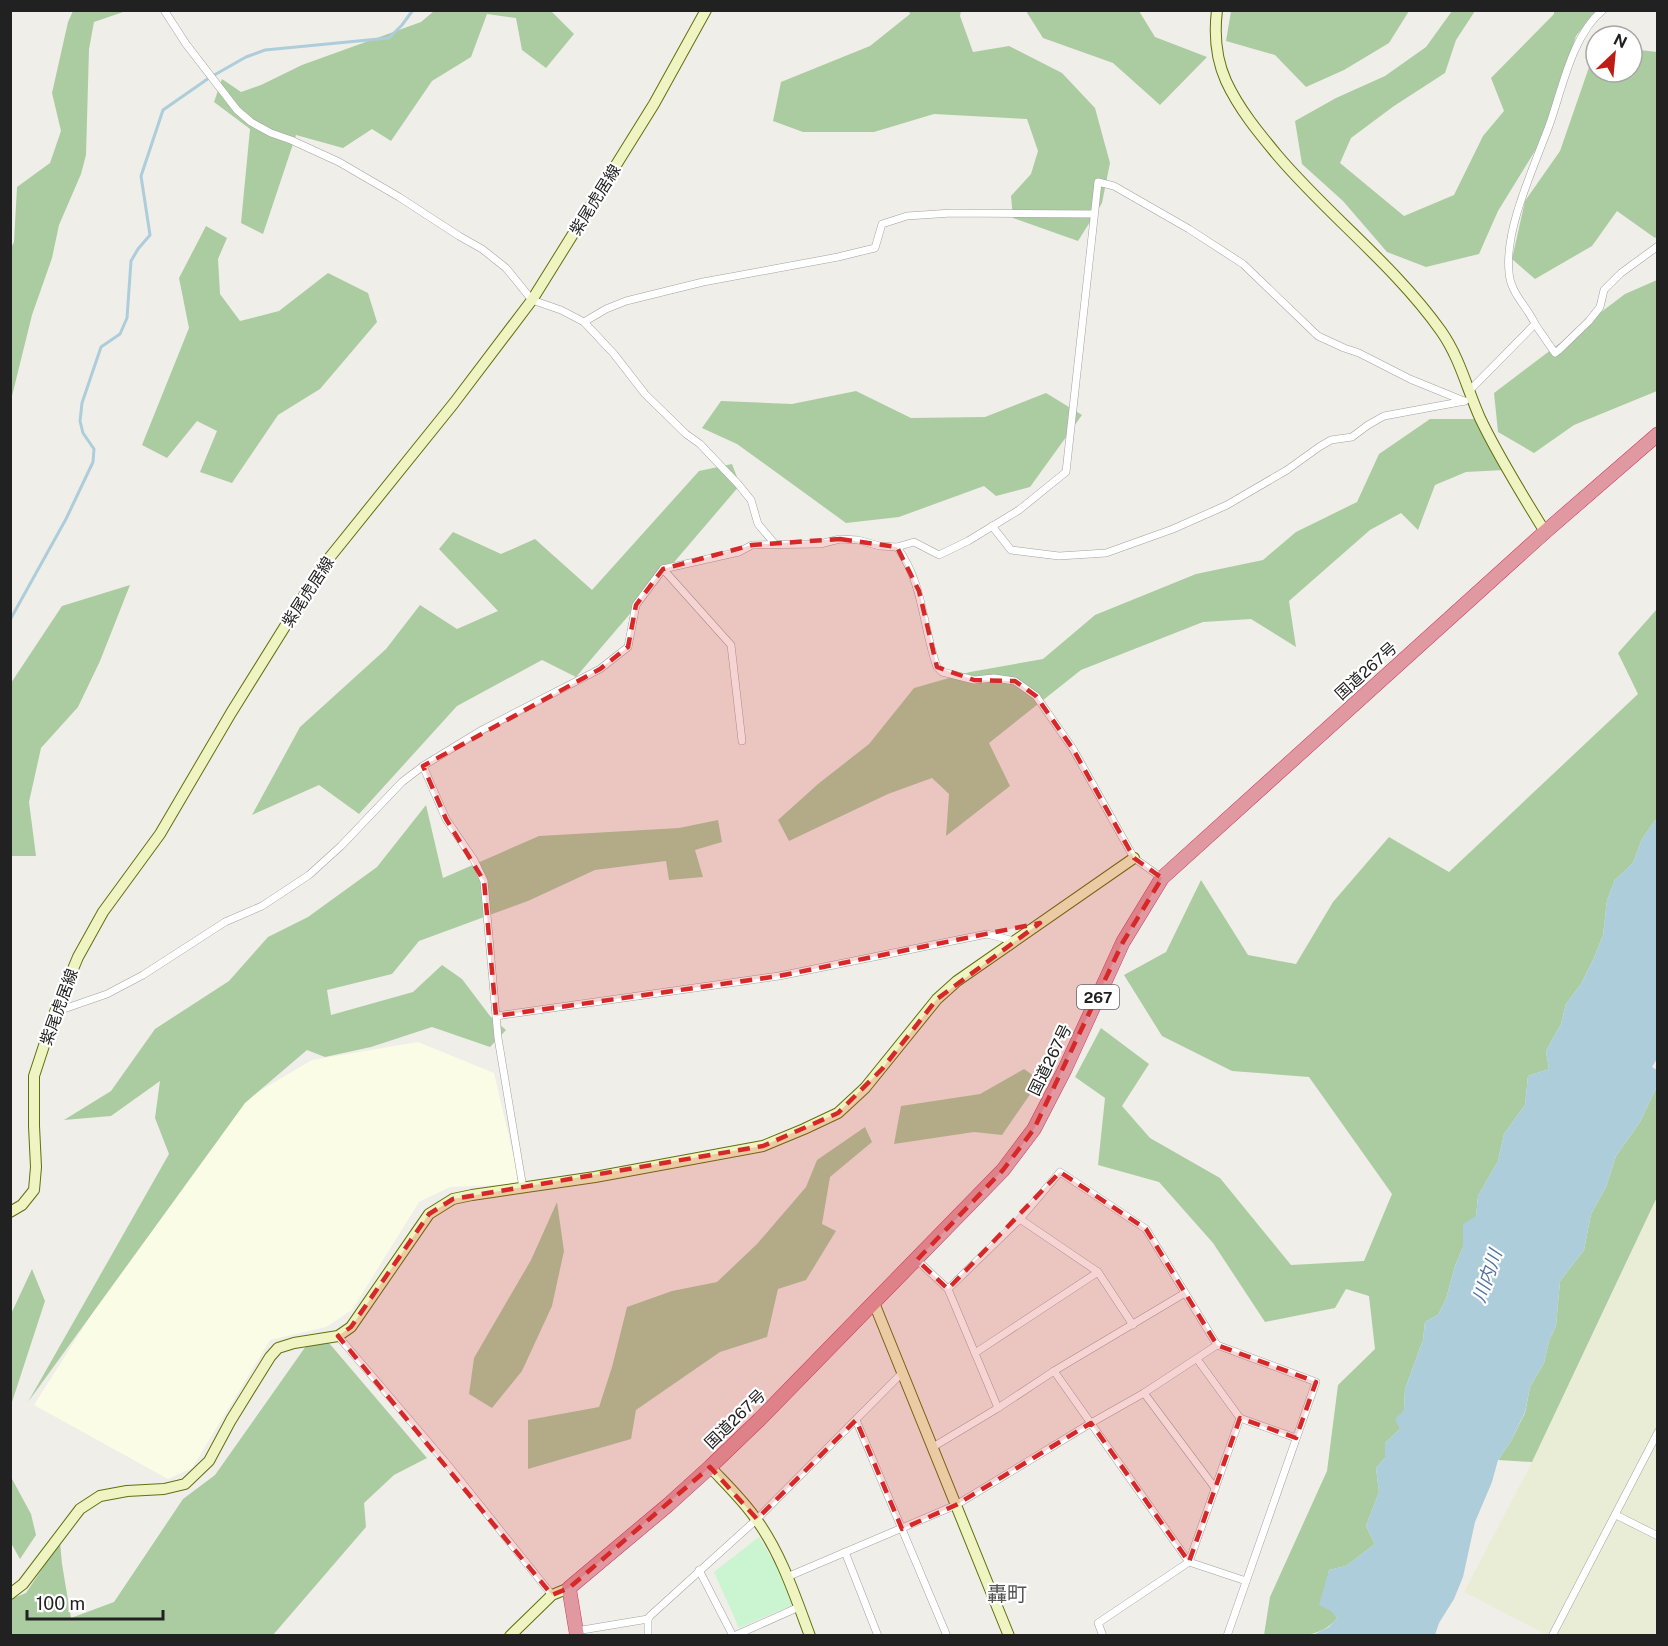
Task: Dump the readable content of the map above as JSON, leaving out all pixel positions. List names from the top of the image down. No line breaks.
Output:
{"streets":{"highway":["国道267号","267"],"street":["紫尾虎居線"]},"districts":["轟町"],"water":["川内川"],"scale_bar":"100 m","north":"top right"}
